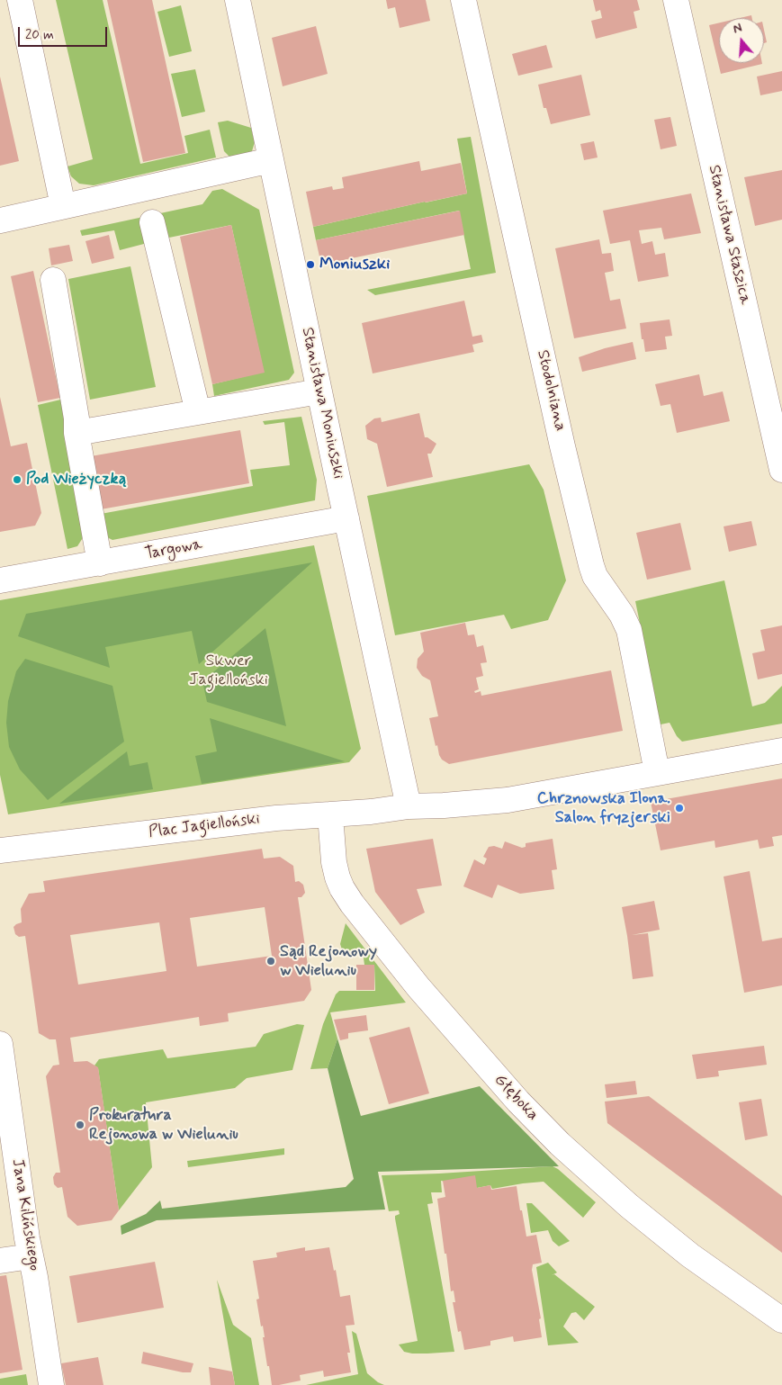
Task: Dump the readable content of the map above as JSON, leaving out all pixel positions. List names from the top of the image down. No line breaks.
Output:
{"streets":{"street":["Stanisława Staszica","Stodolniana","Stanisława Moniuszki","Targowa","Plac Jagielloński","Głęboka","Jana Kilińskiego"]},"crossings":[["Stodolniana","Plac Jagielloński"],["Stanisława Moniuszki","Targowa"],["Stanisława Moniuszki","Plac Jagielloński"],["Plac Jagielloński","Głęboka"]],"parks":["Skwer Jagielloński"],"places":["Moniuszki","Pod Wieżyczką","Chrznowska Ilona. Salon fryzjerski","Sąd Rejonowy w Wieluniu","Prokuratura Rejonowa w Wieluniu"],"scale_bar":"20 m","north":"top"}
